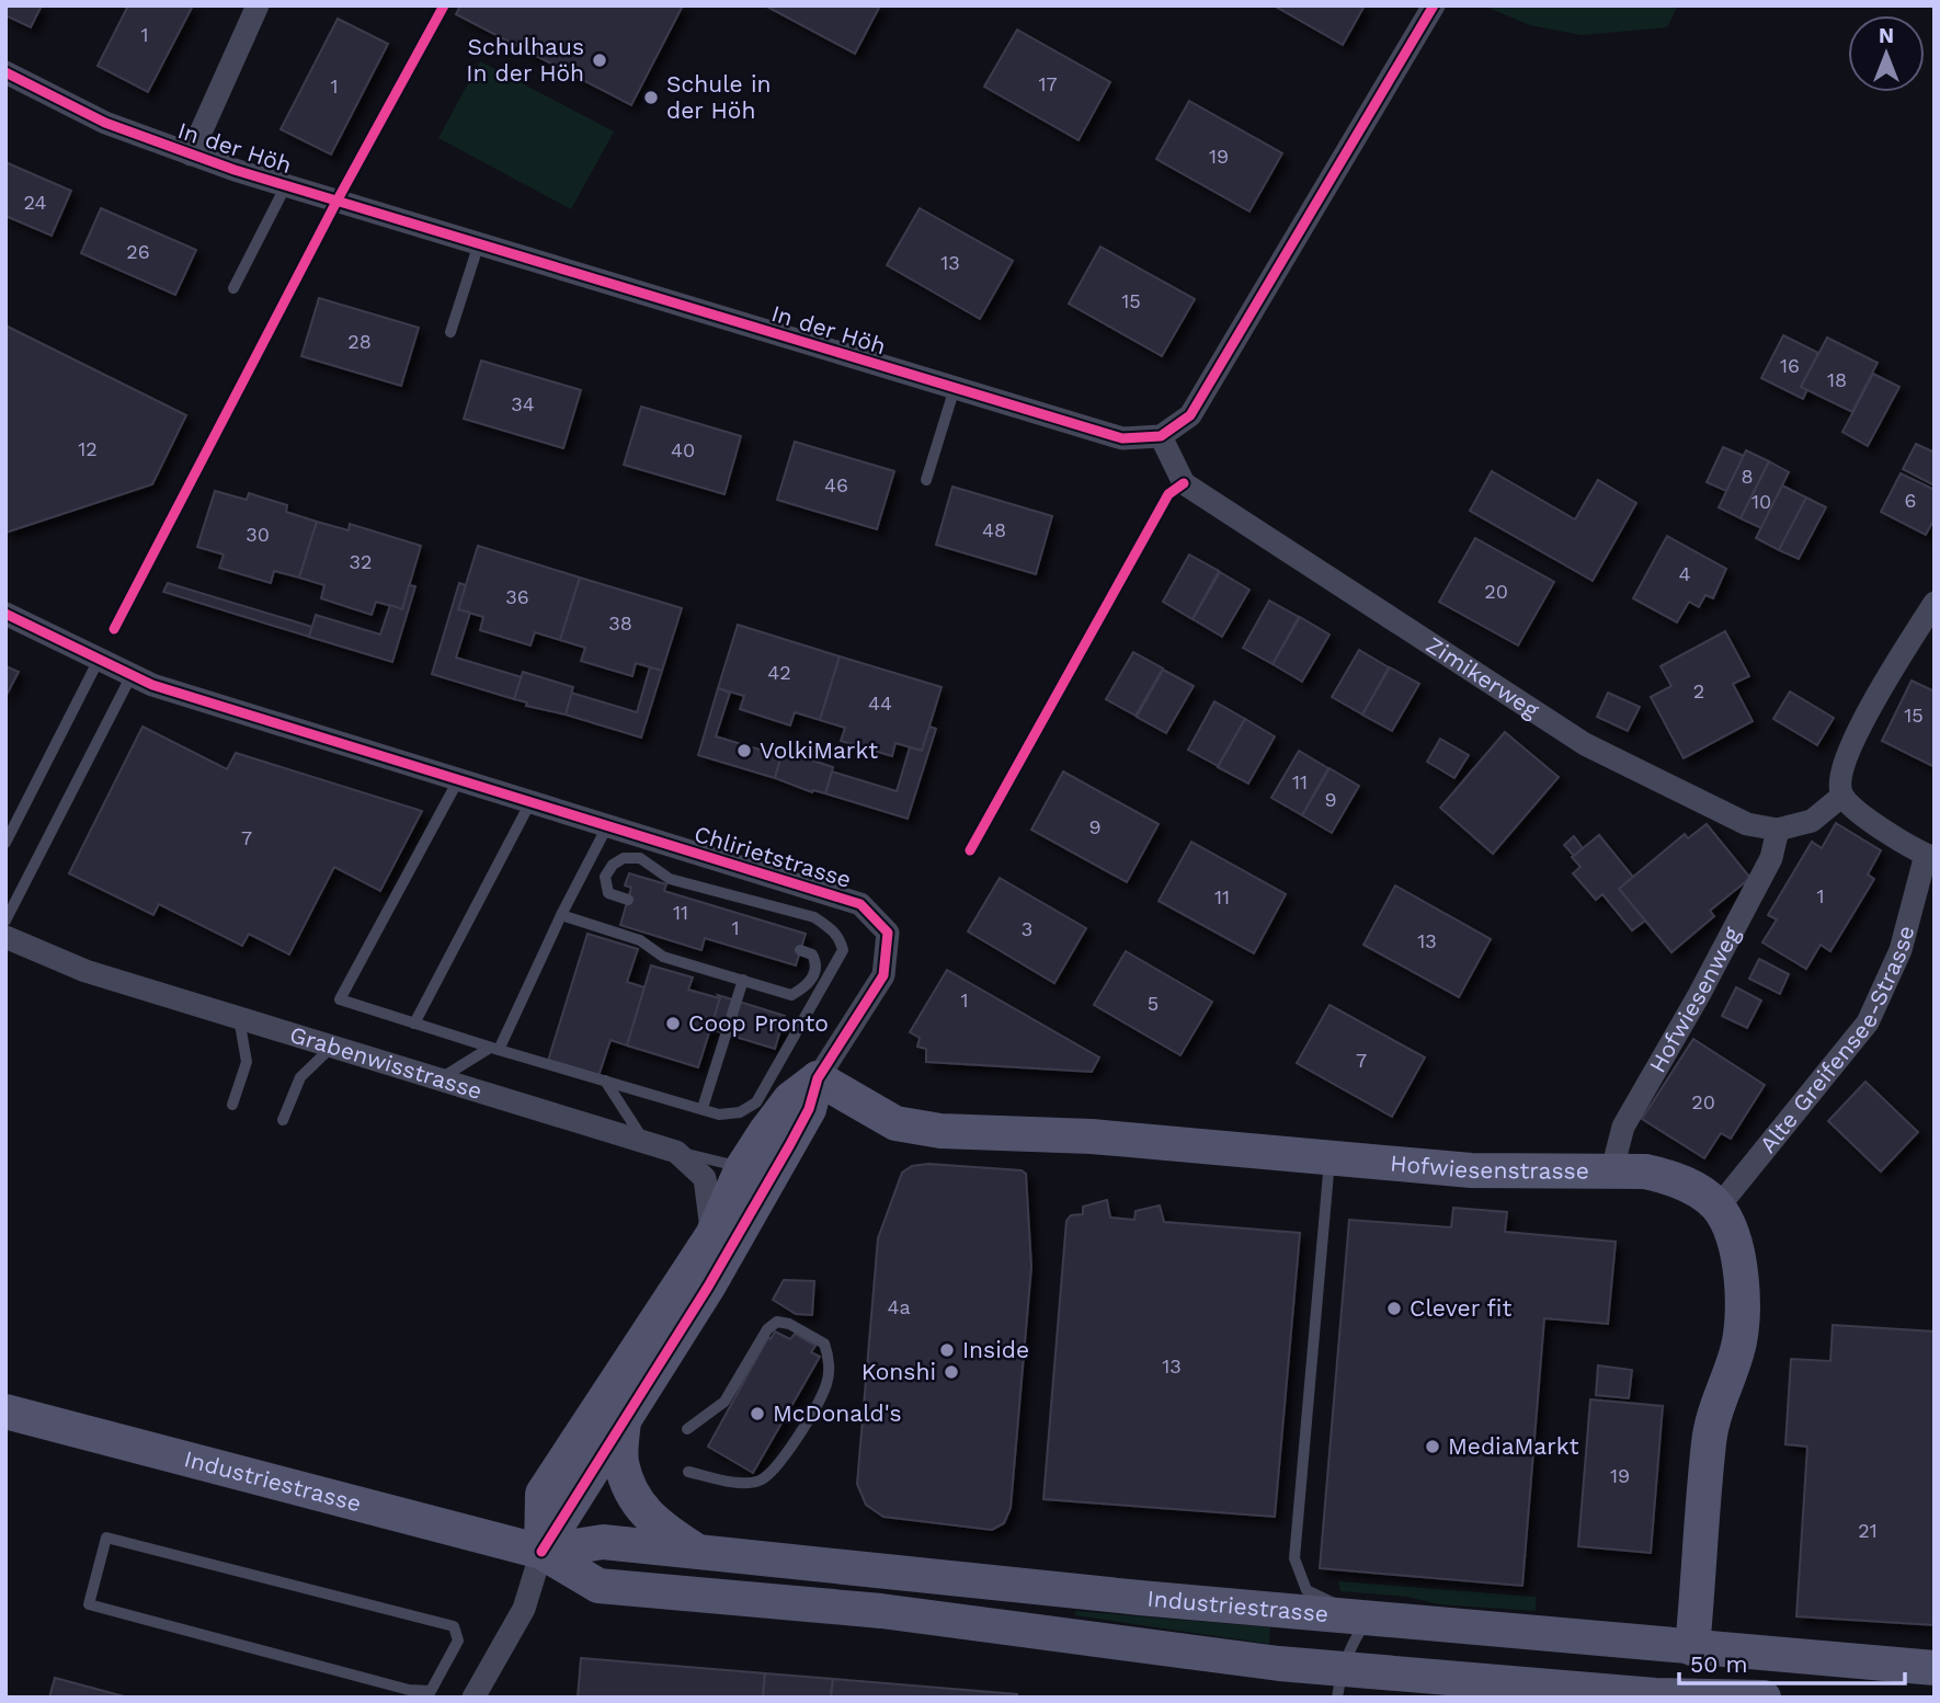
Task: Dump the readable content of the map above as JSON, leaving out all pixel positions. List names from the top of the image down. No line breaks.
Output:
{"streets":{"main road":["Chlirietstrasse","Hofwiesenstrasse","Industriestrasse"],"street":["In der Höh","Zimikerweg","Hofwiesenweg","Alte Greifensee-Strasse","Grabenwisstrasse"]},"crossings":[["In der Höh","Zimikerweg"],["Zimikerweg","Hofwiesenweg"],["Zimikerweg","Alte Greifensee-Strasse"],["Chlirietstrasse","Grabenwisstrasse"],["Chlirietstrasse","Hofwiesenstrasse"],["Chlirietstrasse","Industriestrasse"],["Hofwiesenweg","Hofwiesenstrasse"],["Alte Greifensee-Strasse","Hofwiesenstrasse"]],"places":["Schulhaus In der Höh","Schule in der Höh","VolkiMarkt","Coop Pronto","Clever fit","Inside","Konshi","McDonald's","MediaMarkt"],"house_numbers":["1","17","1","19","24","26","13","15","28","16","18","34","12","40","8","46","6","10","48","30","32","4","20","36","38","42","2","44","15","11","9","9","7","1","11","11","1","3","13","1","5","7","20","4a","13","19","21"],"scale_bar":"50 m","north":"top"}
